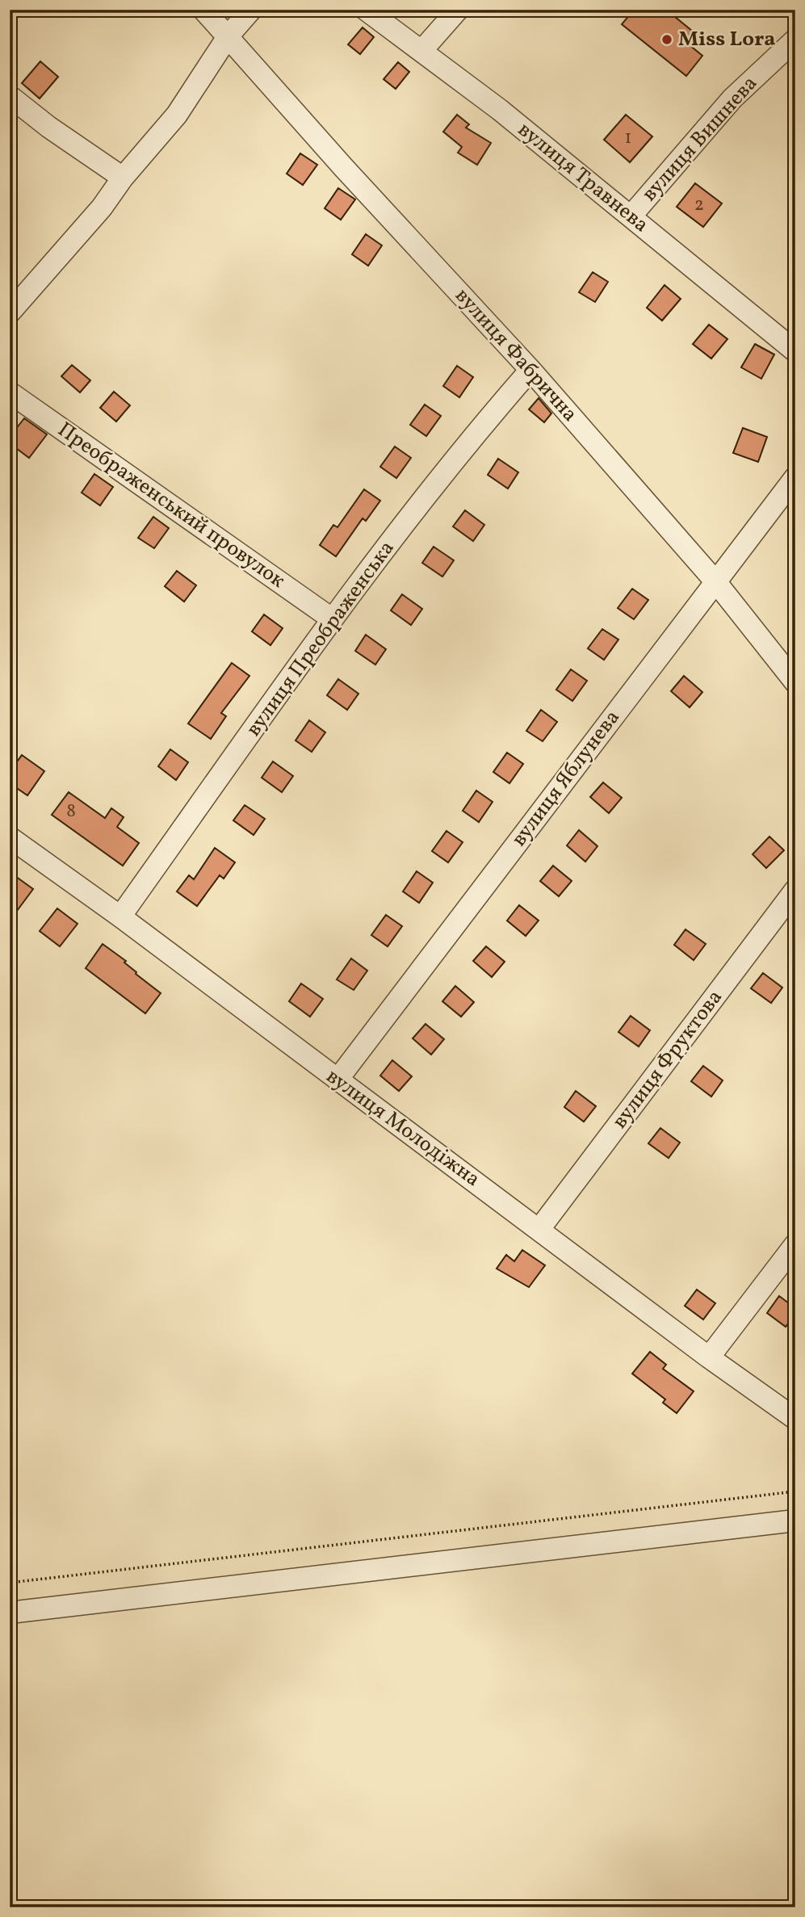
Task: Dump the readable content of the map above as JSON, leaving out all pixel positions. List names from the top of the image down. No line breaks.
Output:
{"streets":{"street":["вулиця Вишнева","вулиця Травнева","вулиця Фабрична","Преображенський провулок","вулиця Преображенська","вулиця Яблунева","вулиця Фруктова","вулиця Молодіжна"]},"crossings":[["вулиця Вишнева","вулиця Травнева"],["вулиця Фабрична","вулиця Преображенська"],["вулиця Фабрична","вулиця Яблунева"],["Преображенський провулок","вулиця Преображенська"],["вулиця Преображенська","вулиця Молодіжна"],["вулиця Яблунева","вулиця Молодіжна"],["вулиця Фруктова","вулиця Молодіжна"]],"places":["Miss Lora"],"house_numbers":["1","2","8"]}
